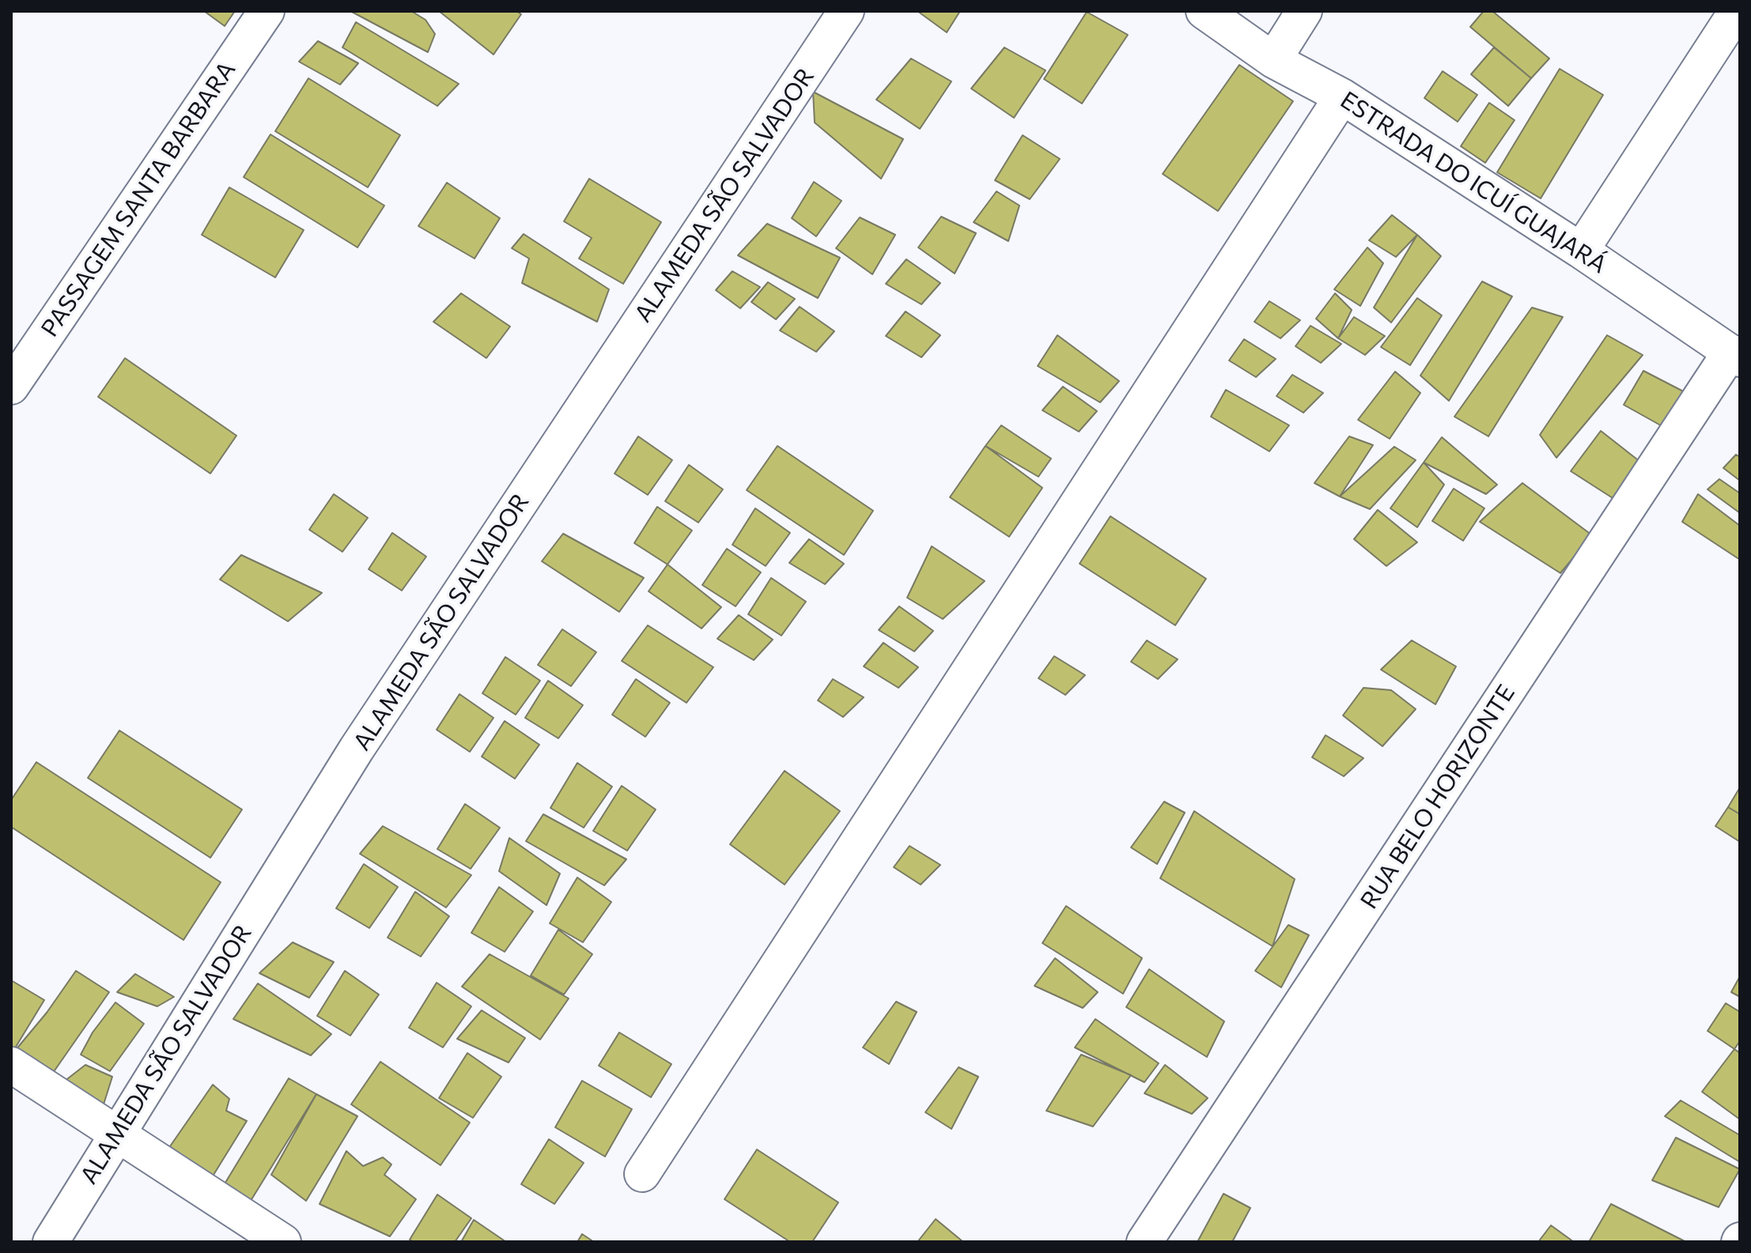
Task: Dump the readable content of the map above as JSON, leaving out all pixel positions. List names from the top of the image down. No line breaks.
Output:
{"streets":{"street":["ESTRADA DO ICUÍ GUAJARÁ","ALAMEDA SÃO SALVADOR","PASSAGEM SANTA BARBARA","RUA BELO HORIZONTE"]},"crossings":[["ESTRADA DO ICUÍ GUAJARÁ","RUA BELO HORIZONTE"]]}
